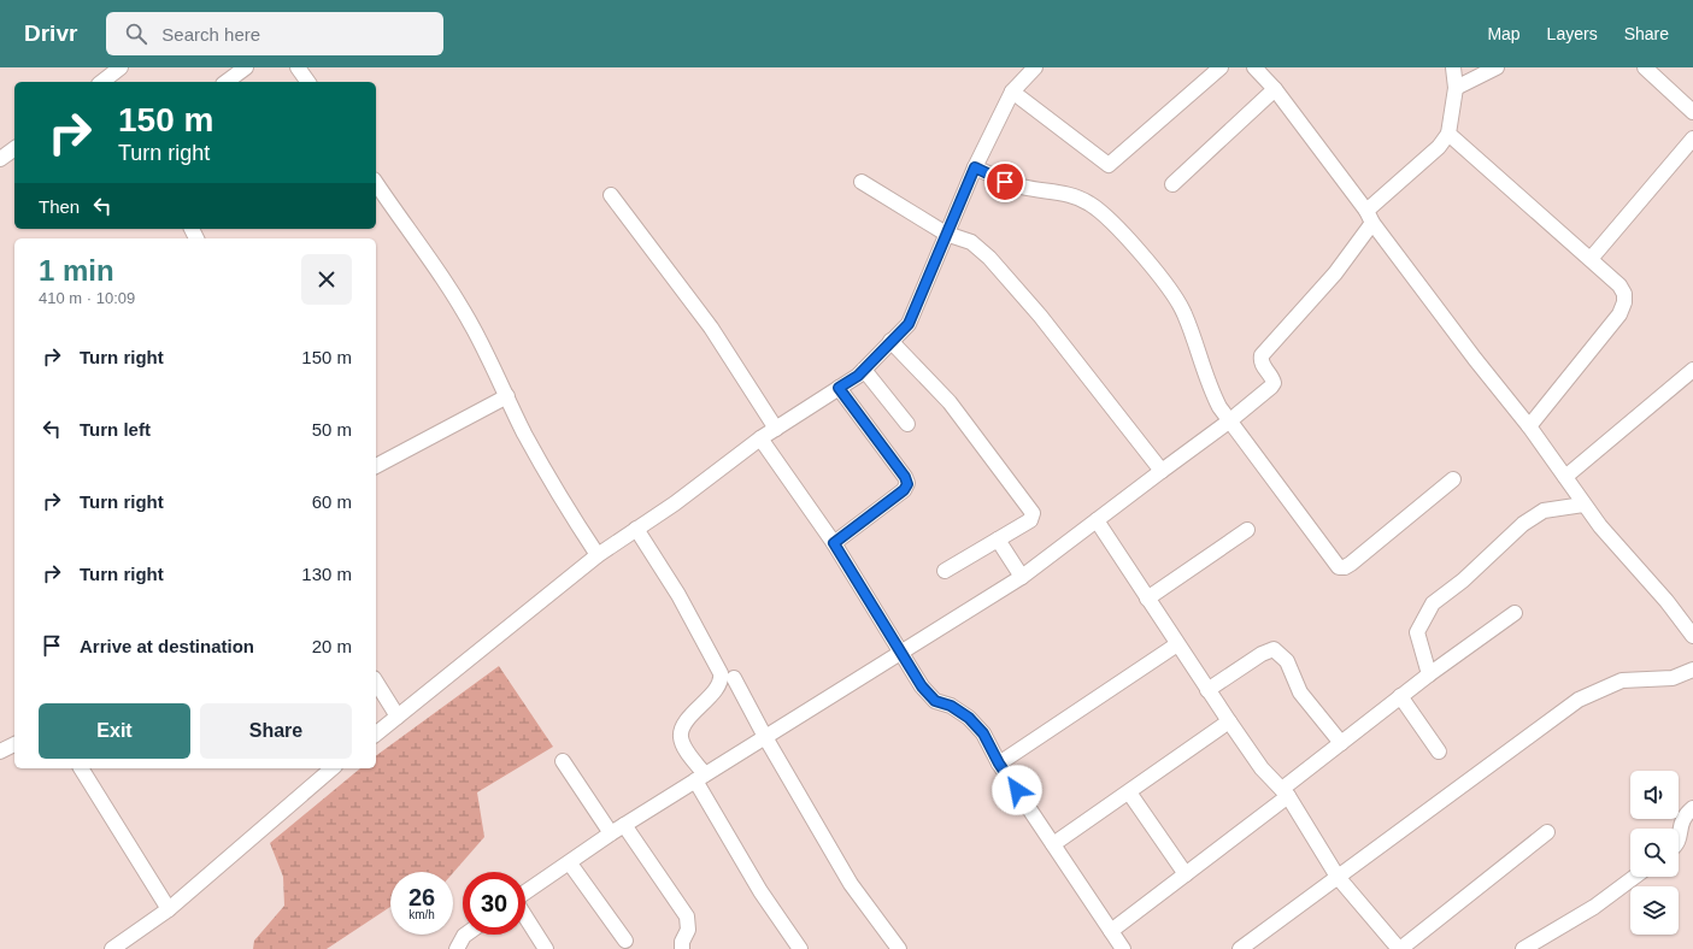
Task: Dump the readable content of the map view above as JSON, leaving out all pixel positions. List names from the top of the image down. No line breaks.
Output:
{"page":{"header":"Drivr","search":"Search here","nav":["Map","Layers","Share"],"turn":["150 m","Turn right"],"then":"Then","heading":["1 min","410 m · 10:09"],"list":[{"name":"Turn right","value":"150 m"},{"name":"Turn left","value":"50 m"},{"name":"Turn right","value":"60 m"},{"name":"Turn right","value":"130 m"},{"name":"Arrive at destination","value":"20 m"}],"buttons":["Exit","Share"],"speed":"26 km/h","limit":"30"}}
